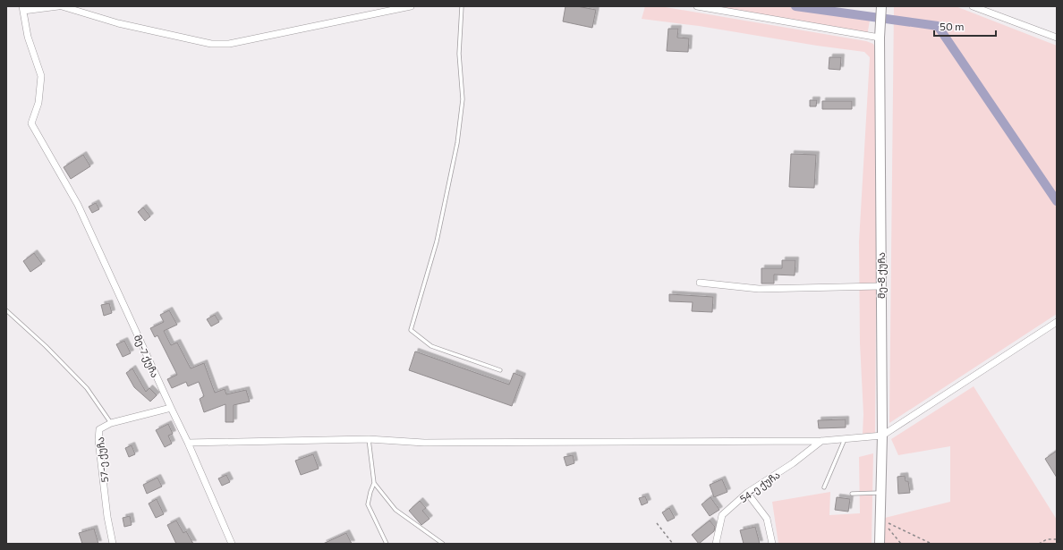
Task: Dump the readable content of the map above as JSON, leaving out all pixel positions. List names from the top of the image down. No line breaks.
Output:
{"streets":{"street":["მე-8 ქუჩა","მე-7 ქუჩა","57-ე ქუჩა","54-ე ქუჩა"]},"crossings":[["მე-7 ქუჩა","57-ე ქუჩა"]],"scale_bar":"50 m"}
